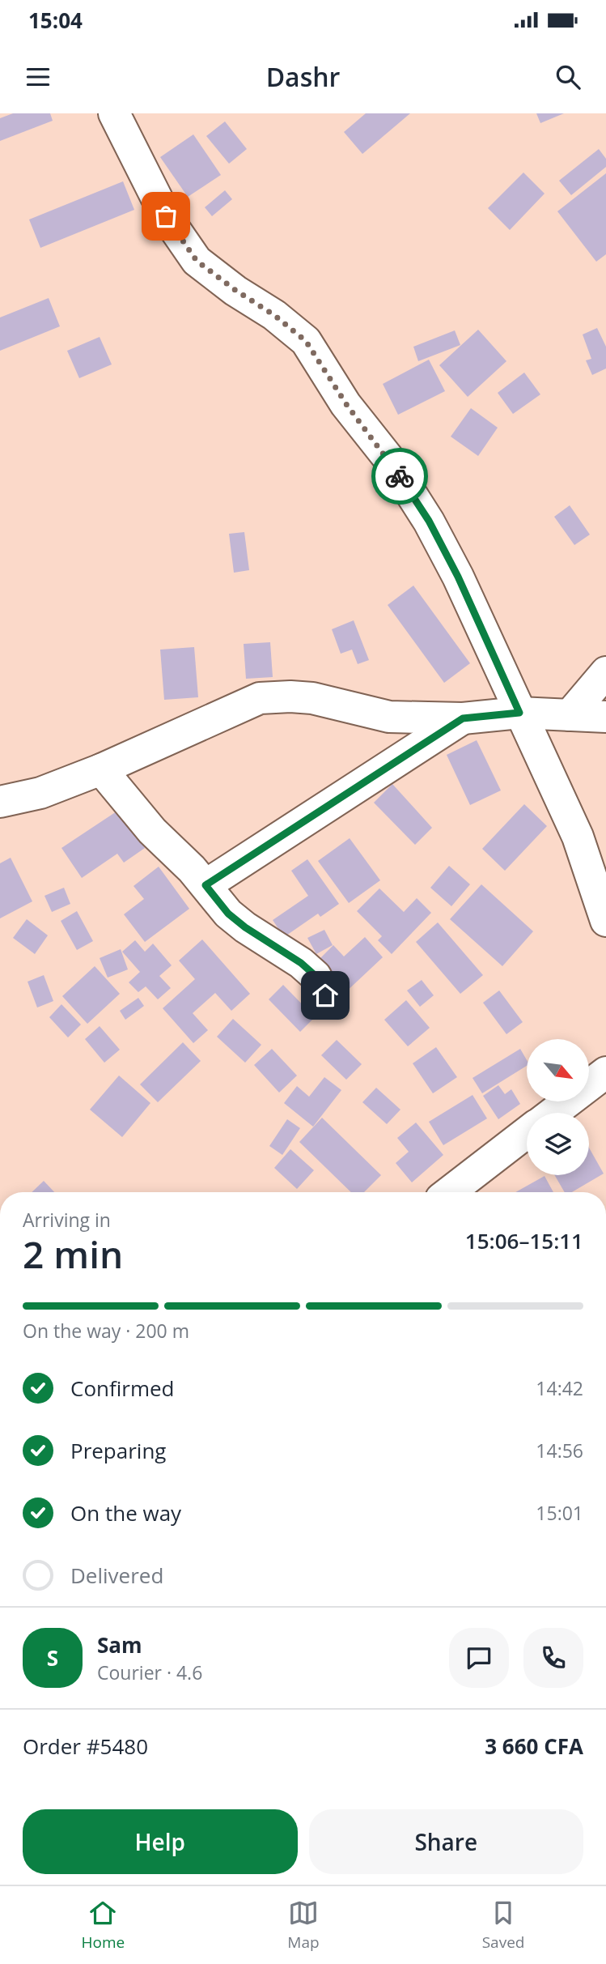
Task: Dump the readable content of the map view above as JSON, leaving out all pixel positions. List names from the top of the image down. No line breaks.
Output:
{"north":"bottom right","page":{"status":"15:04","header":"Dashr","heading":["2 min","Arriving in","15:06–15:11"],"panel":["Sam","Courier · 4.6","Order #5480","3 660 CFA"],"bar":"On the way · 200 m","list":[["Confirmed","14:42"],["Preparing","14:56"],["On the way","15:01"],"Delivered"],"round":"S","buttons":["Help","Share"],"tabs":["Home","Map","Saved"]}}
